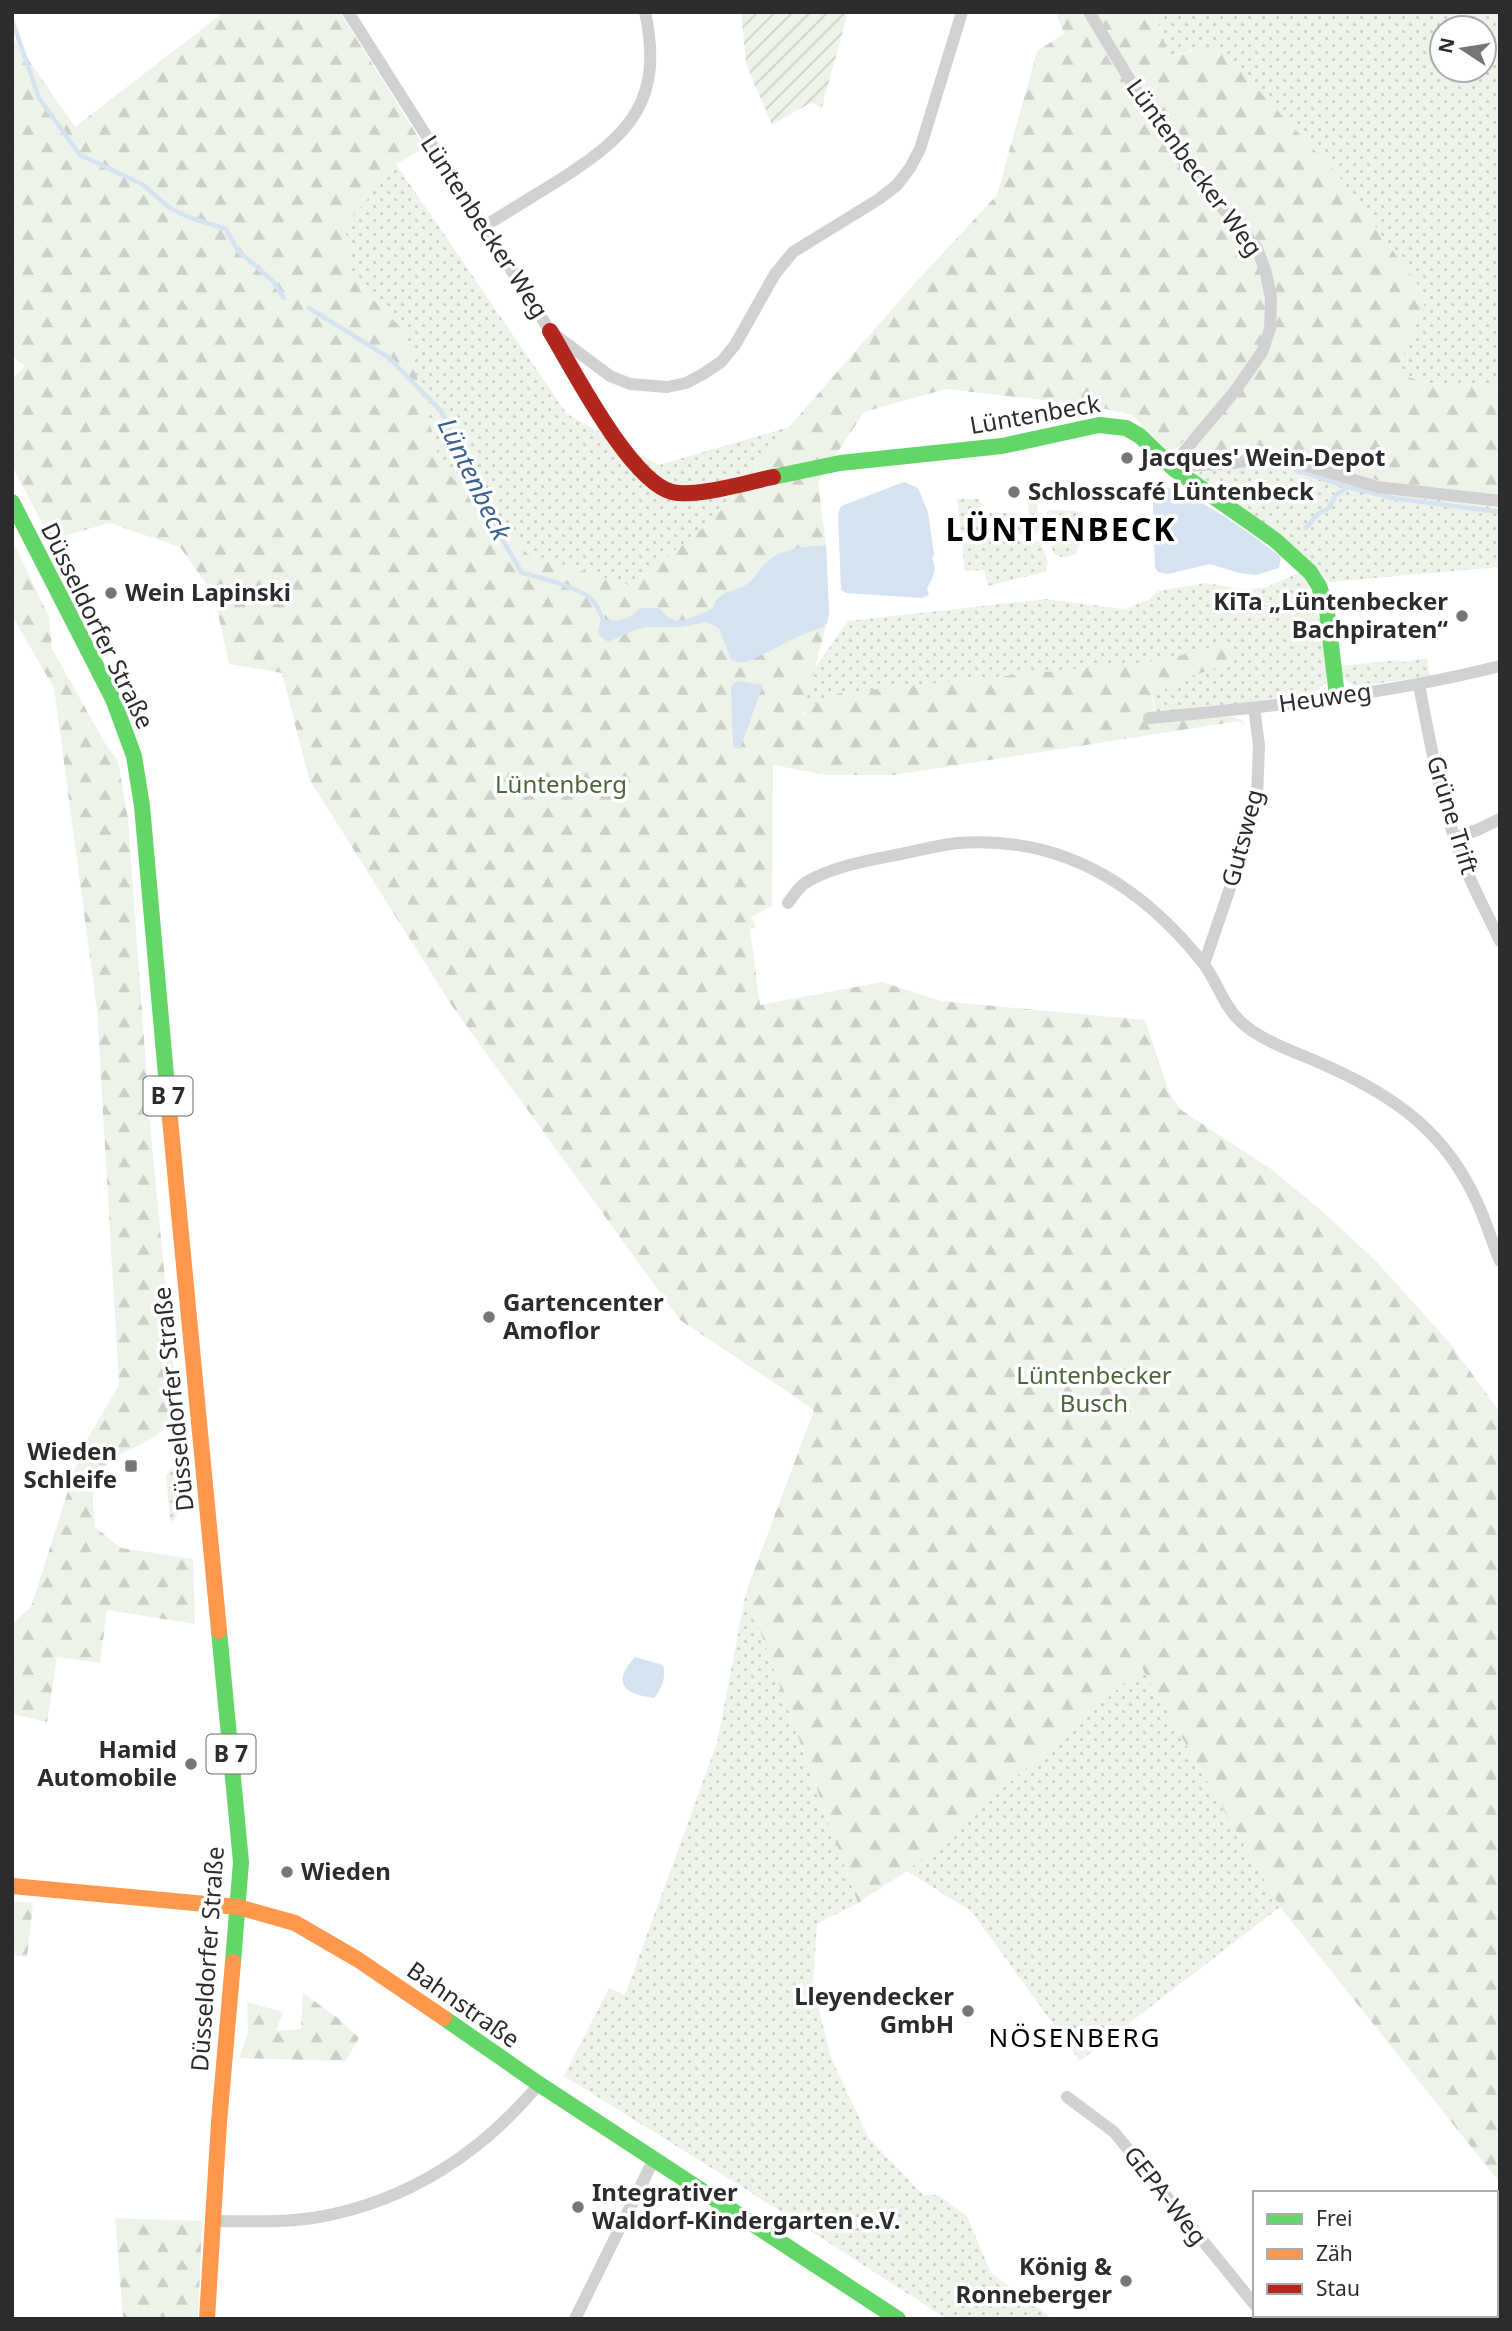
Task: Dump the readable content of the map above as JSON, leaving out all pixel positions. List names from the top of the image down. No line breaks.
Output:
{"streets":{"main road":["Lüntenbeck","Düsseldorfer Straße","B 7","Bahnstraße"],"street":["Lüntenbecker Weg","Heuweg","Grüne Trift","Gutsweg","GEPA-Weg"]},"crossings":[["Lüntenbecker Weg","Lüntenbeck"],["Lüntenbeck","Heuweg"],["Düsseldorfer Straße","Bahnstraße"],["Heuweg","Grüne Trift"],["Heuweg","Gutsweg"]],"districts":["LÜNTENBECK","NÖSENBERG"],"water":["Lüntenbeck"],"parks":["Lüntenberg","Lüntenbecker Busch"],"places":{"other":["Jacques' Wein-Depot","Schlosscafé Lüntenbeck","Wein Lapinski","KiTa „Lüntenbecker Bachpiraten“","Gartencenter Amoflor","Hamid Automobile","Wieden","Lleyendecker GmbH","Integrativer Waldorf-Kindergarten e.V.","König & Ronneberger"],"transit":["Wieden Schleife"]},"legend":["Frei","Zäh","Stau"],"north":"left"}
